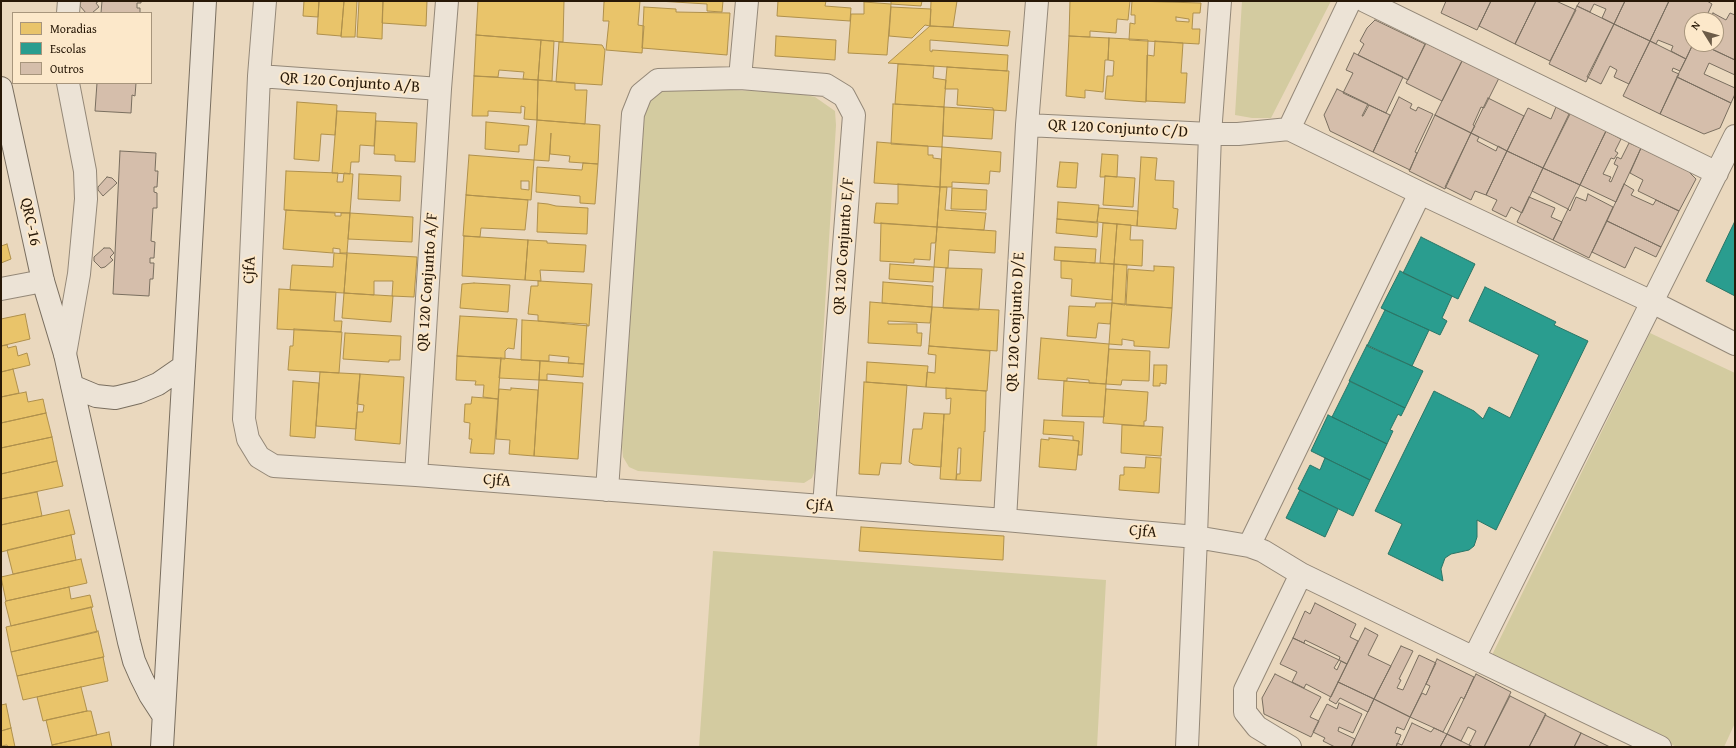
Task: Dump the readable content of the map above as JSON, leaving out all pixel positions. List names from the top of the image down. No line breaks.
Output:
{"streets":{"street":["QR 120 Conjunto A/B","QR 120 Conjunto C/D","QRC-16","QR 120 Conjunto E/F","CjfA","QR 120 Conjunto A/F","QR 120 Conjunto D/E"]},"crossings":[["QR 120 Conjunto A/B","CjfA"],["QR 120 Conjunto A/B","QR 120 Conjunto A/F"],["QR 120 Conjunto C/D","QR 120 Conjunto D/E"],["QR 120 Conjunto E/F","CjfA"],["CjfA","QR 120 Conjunto A/F"],["CjfA","QR 120 Conjunto D/E"]],"legend":["Moradias","Escolas","Outros"],"north":"top left"}
